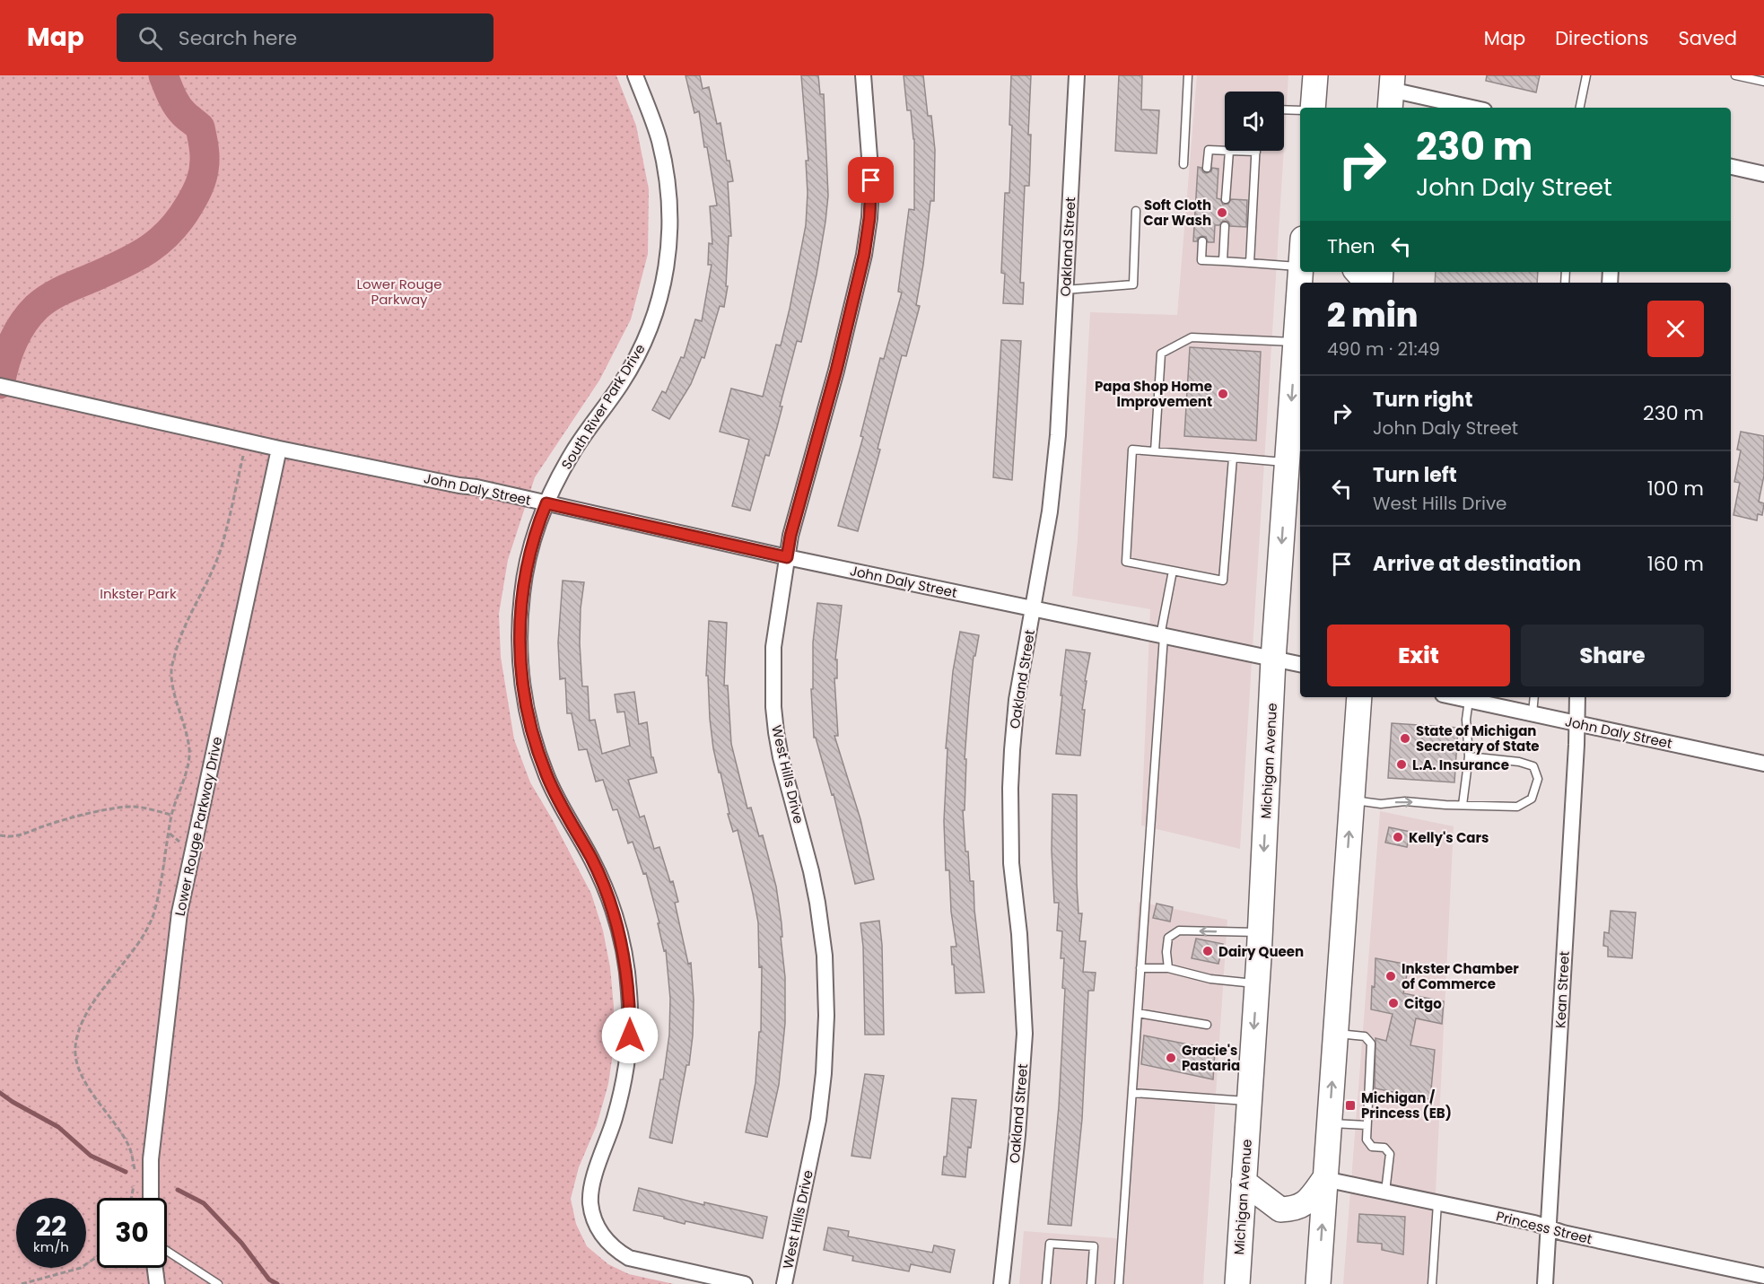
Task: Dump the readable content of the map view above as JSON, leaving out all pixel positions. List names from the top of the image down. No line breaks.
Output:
{"streets":{"main road":["Michigan Avenue"],"street":["Oakland Street","South River Park Drive","John Daly Street","West Hills Drive","Lower Rouge Parkway Drive","Kean Street","Princess Street"]},"crossings":[["Oakland Street","John Daly Street"],["South River Park Drive","John Daly Street"],["John Daly Street","Michigan Avenue"],["John Daly Street","West Hills Drive"],["John Daly Street","Lower Rouge Parkway Drive"],["John Daly Street","Kean Street"],["Kean Street","Princess Street"]],"parks":["Lower Rouge Parkway","Inkster Park"],"places":{"other":["Soft Cloth Car Wash","Papa Shop Home Improvement","State of Michigan Secretary of State","L.A. Insurance","Kelly's Cars","Dairy Queen","Inkster Chamber of Commerce","Citgo","Gracie's Pastaria"],"transit":["Michigan / Princess (EB)"]},"page":{"header":"Map","search":"Search here","nav":["Map","Directions","Saved"],"turn":["230 m","John Daly Street"],"then":"Then","heading":["2 min","490 m · 21:49"],"list":[{"name":"Turn right","note":"John Daly Street","value":"230 m"},{"name":"Turn left","note":"West Hills Drive","value":"100 m"},{"name":"Arrive at destination","value":"160 m"}],"buttons":["Exit","Share"],"speed":"22 km/h","limit":"30"}}
